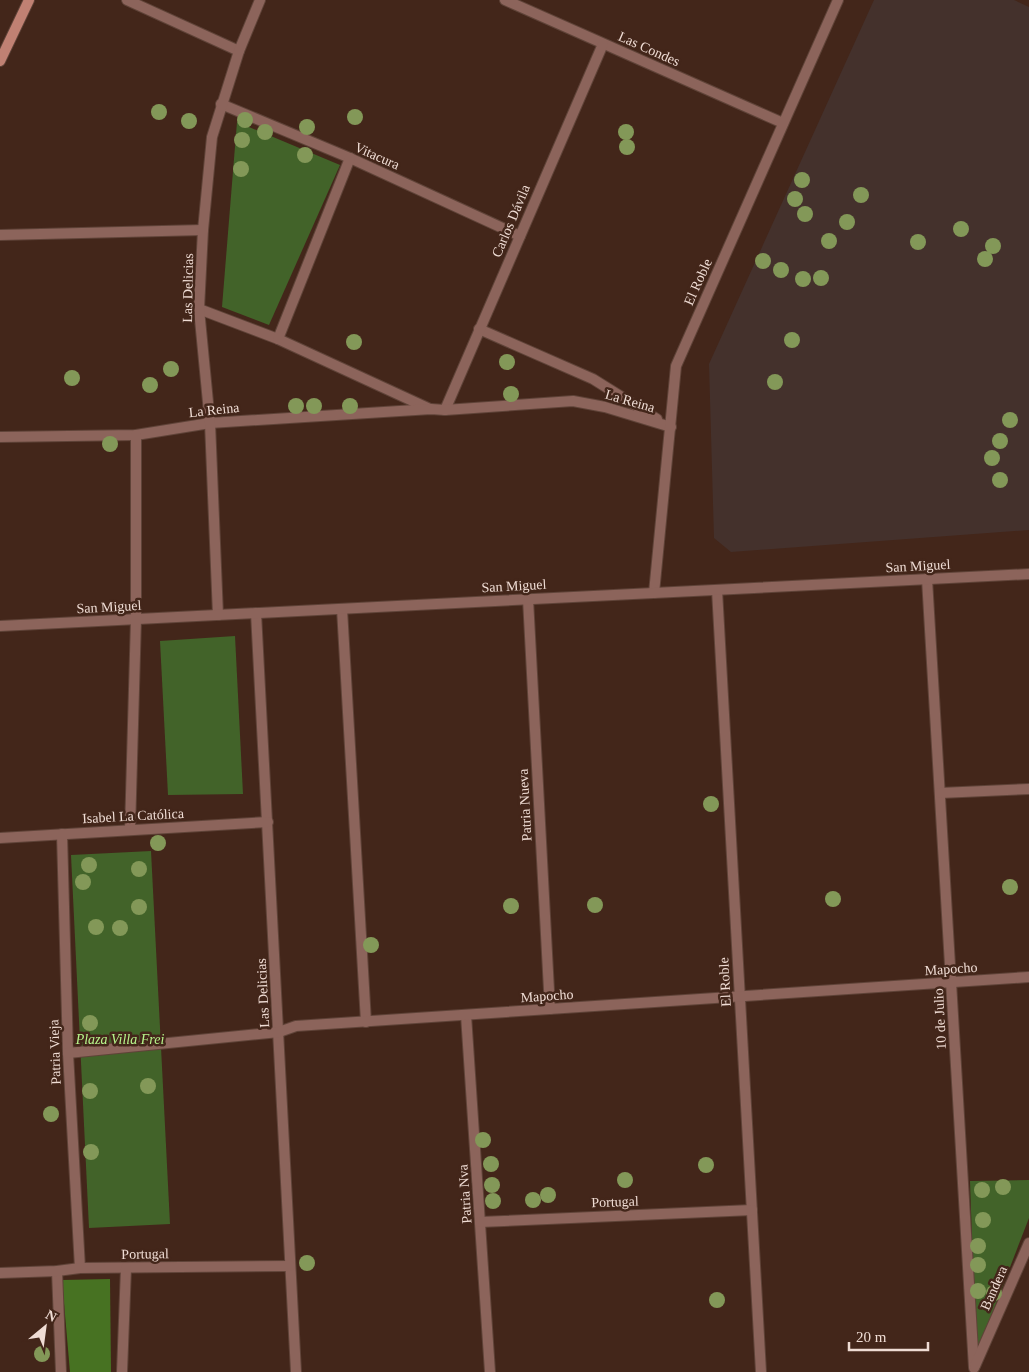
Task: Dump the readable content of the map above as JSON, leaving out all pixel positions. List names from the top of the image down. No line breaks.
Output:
{"streets":{"street":["Las Condes","Vitacura","Carlos Dávila","El Roble","Las Delicias","La Reina","San Miguel","Patria Nueva","Isabel La Católica","Mapocho","10 de Julio","Patria Vieja","Patria Nva","Portugal","Bandera"]},"crossings":[["Las Condes","Carlos Dávila"],["Las Condes","El Roble"],["Vitacura","Carlos Dávila"],["Vitacura","Las Delicias"],["Carlos Dávila","La Reina"],["El Roble","La Reina"],["El Roble","San Miguel"],["El Roble","Mapocho"],["El Roble","Portugal"],["Las Delicias","La Reina"],["Las Delicias","San Miguel"],["Las Delicias","Isabel La Católica"],["Las Delicias","Mapocho"],["Las Delicias","Portugal"],["San Miguel","Patria Nueva"],["San Miguel","10 de Julio"],["Patria Nueva","Mapocho"],["Isabel La Católica","Patria Vieja"],["Mapocho","10 de Julio"],["Mapocho","Patria Vieja"],["Mapocho","Patria Nva"],["10 de Julio","Bandera"],["Patria Vieja","Portugal"],["Patria Nva","Portugal"]],"parks":["Plaza Villa Frei"],"scale_bar":"20 m","north":"top right"}
